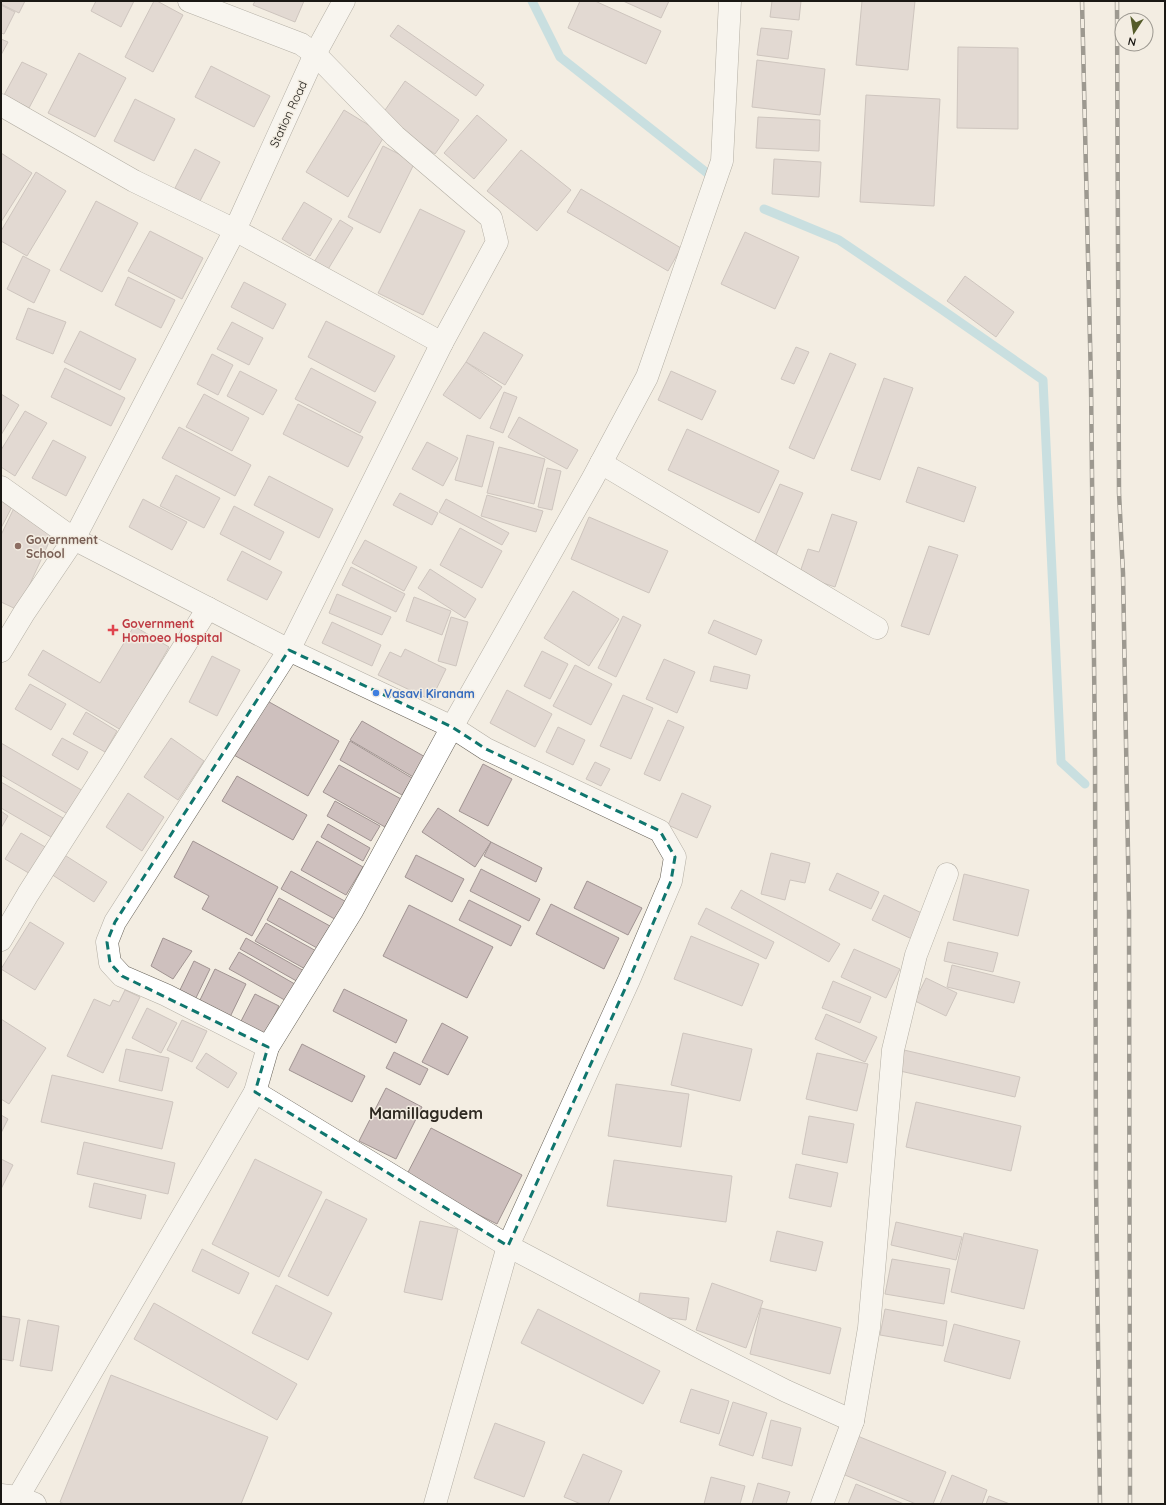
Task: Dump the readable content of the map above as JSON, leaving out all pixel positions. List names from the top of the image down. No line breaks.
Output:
{"streets":{"street":["Station Road"]},"districts":["Mamillagudem"],"places":{"other":["Government School","Vasavi Kiranam"],"health":["Government Homoeo Hospital"]},"north":"bottom"}
